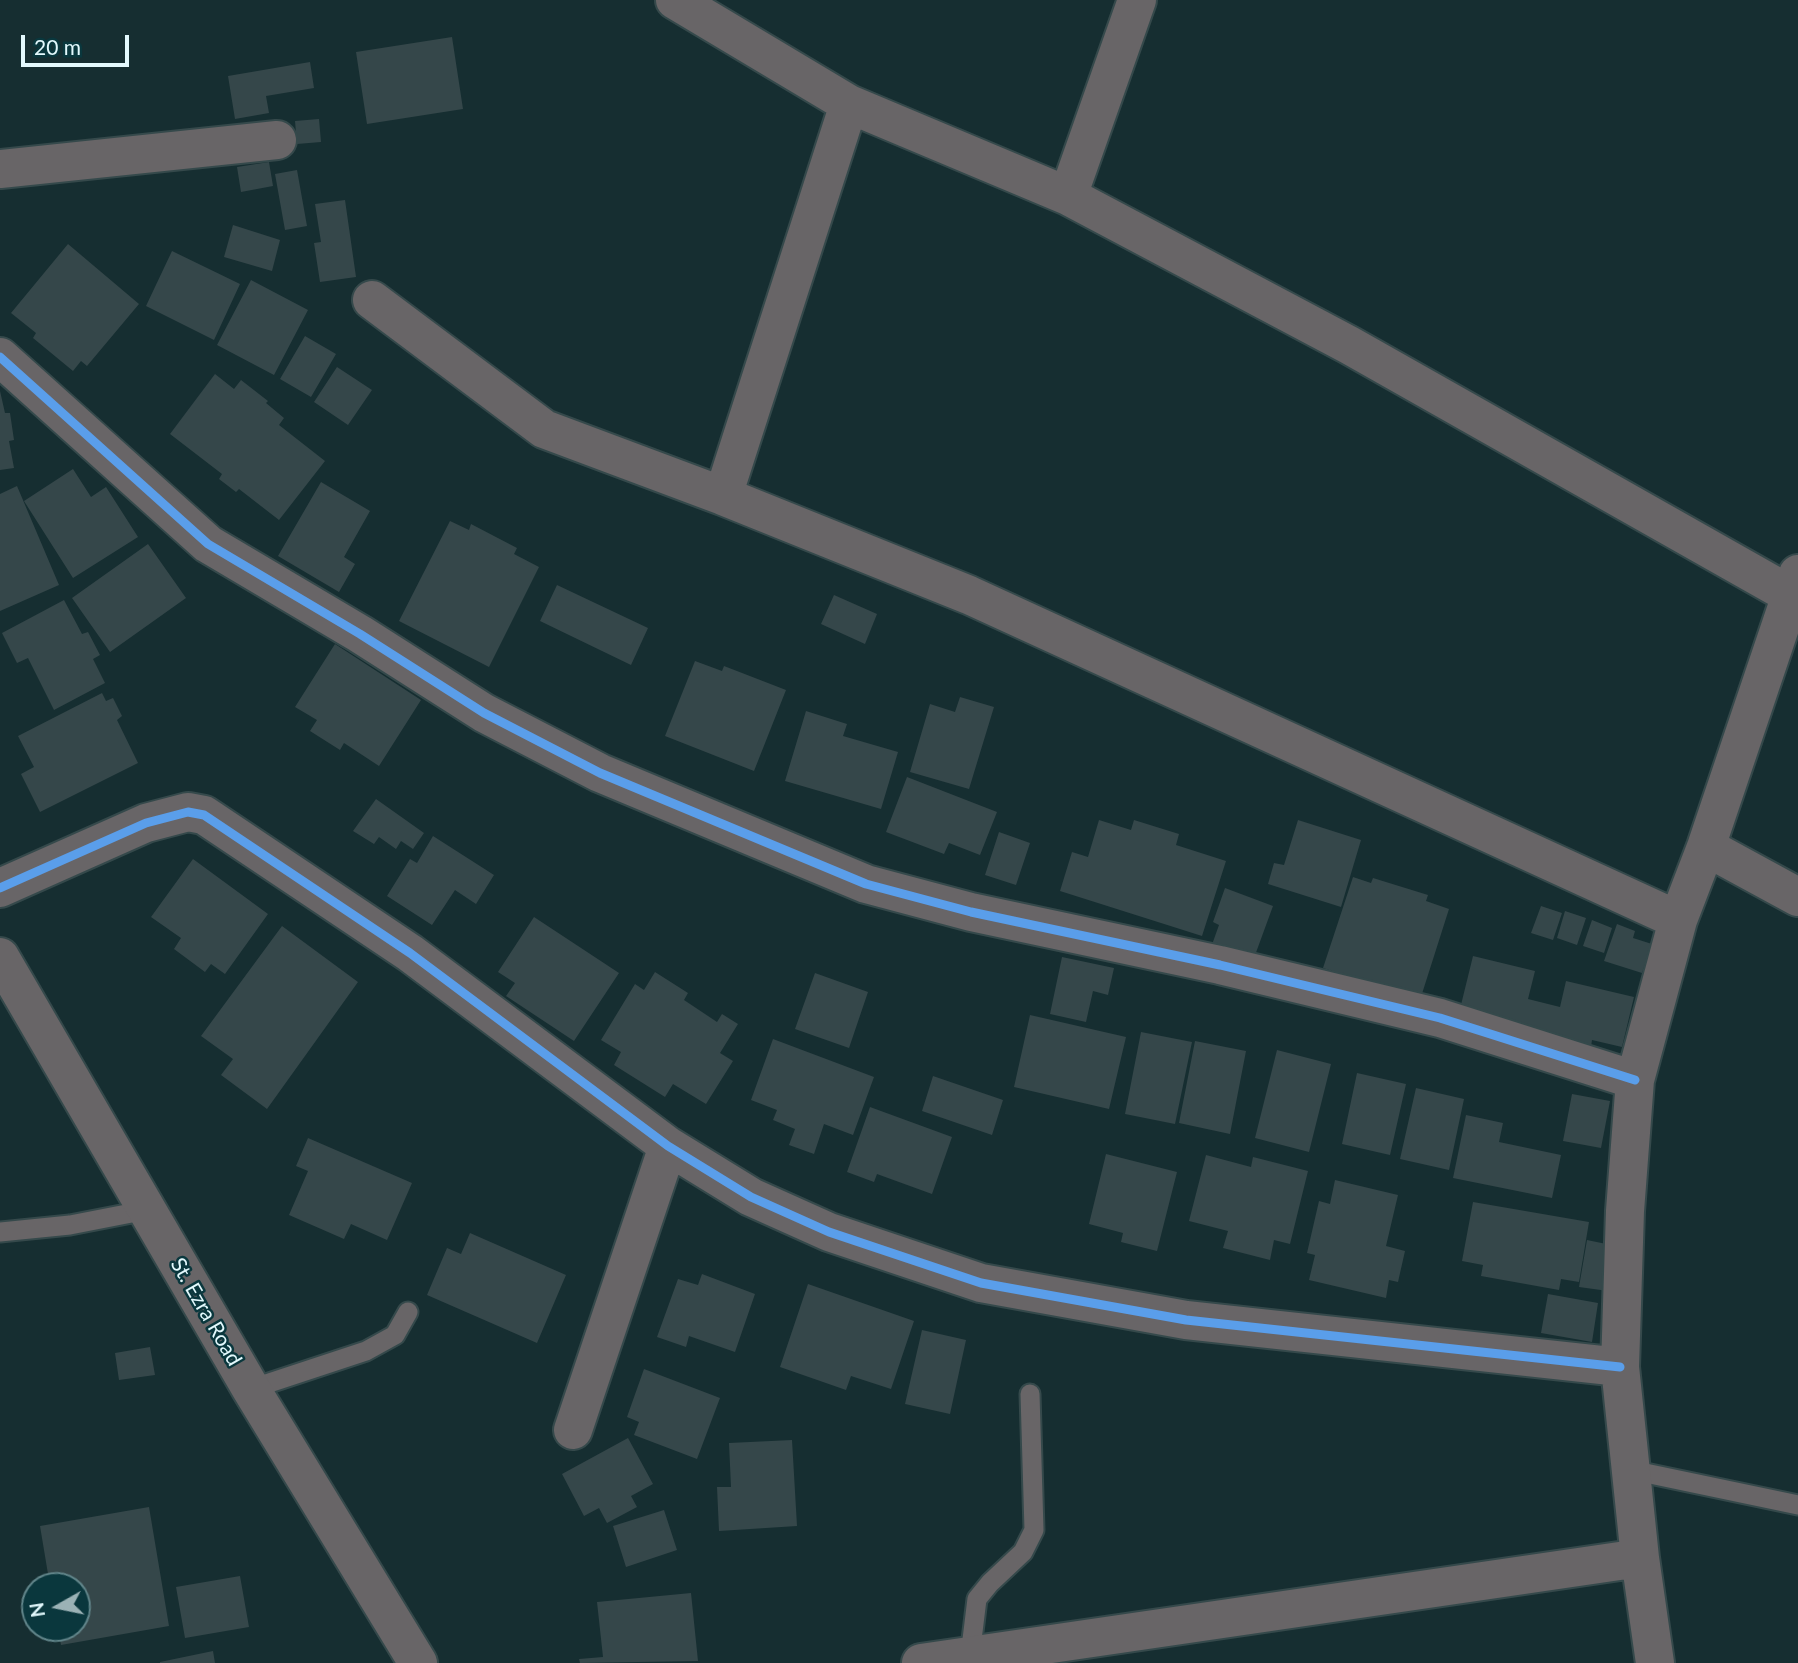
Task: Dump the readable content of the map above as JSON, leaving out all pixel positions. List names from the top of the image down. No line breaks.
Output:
{"streets":{"street":["St. Ezra Road"]},"scale_bar":"20 m","north":"left"}
